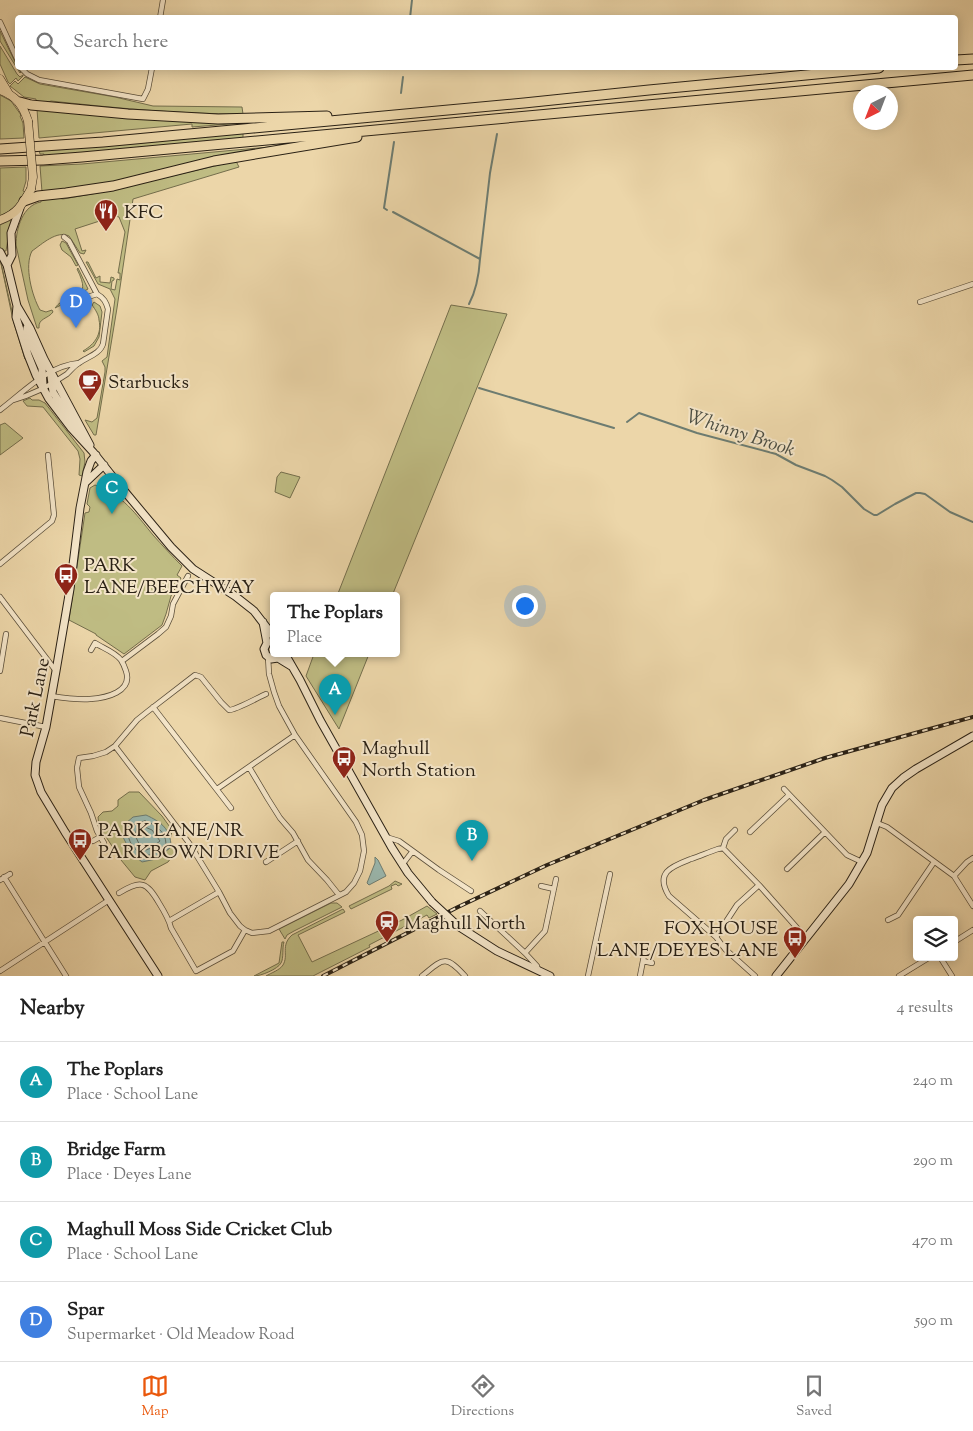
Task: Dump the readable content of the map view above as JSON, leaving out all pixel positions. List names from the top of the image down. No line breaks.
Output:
{"streets":{"street":["Park Lane"]},"water":["Whinny Brook"],"places":{"restaurant":["KFC"],"cafe":["Starbucks"],"bus stop":["PARK LANE/BEECHWAY","Maghull North Station","PARK LANE/NR PARKBOWN DRIVE","FOX HOUSE LANE/DEYES LANE"],"station":["Maghull North"]},"north":"bottom left","page":{"search":"Search here","pins":["D","C","A","B"],"popup":["The Poplars","Place"],"heading":["Nearby","4 results"],"list":[{"mark":"A","name":"The Poplars","note":"Place · School Lane","value":"240 m"},{"mark":"B","name":"Bridge Farm","note":"Place · Deyes Lane","value":"290 m"},{"mark":"C","name":"Maghull Moss Side Cricket Club","note":"Place · School Lane","value":"470 m"},{"mark":"D","name":"Spar","note":"Supermarket · Old Meadow Road","value":"590 m"}],"nav":["Map","Directions","Saved"]}}
